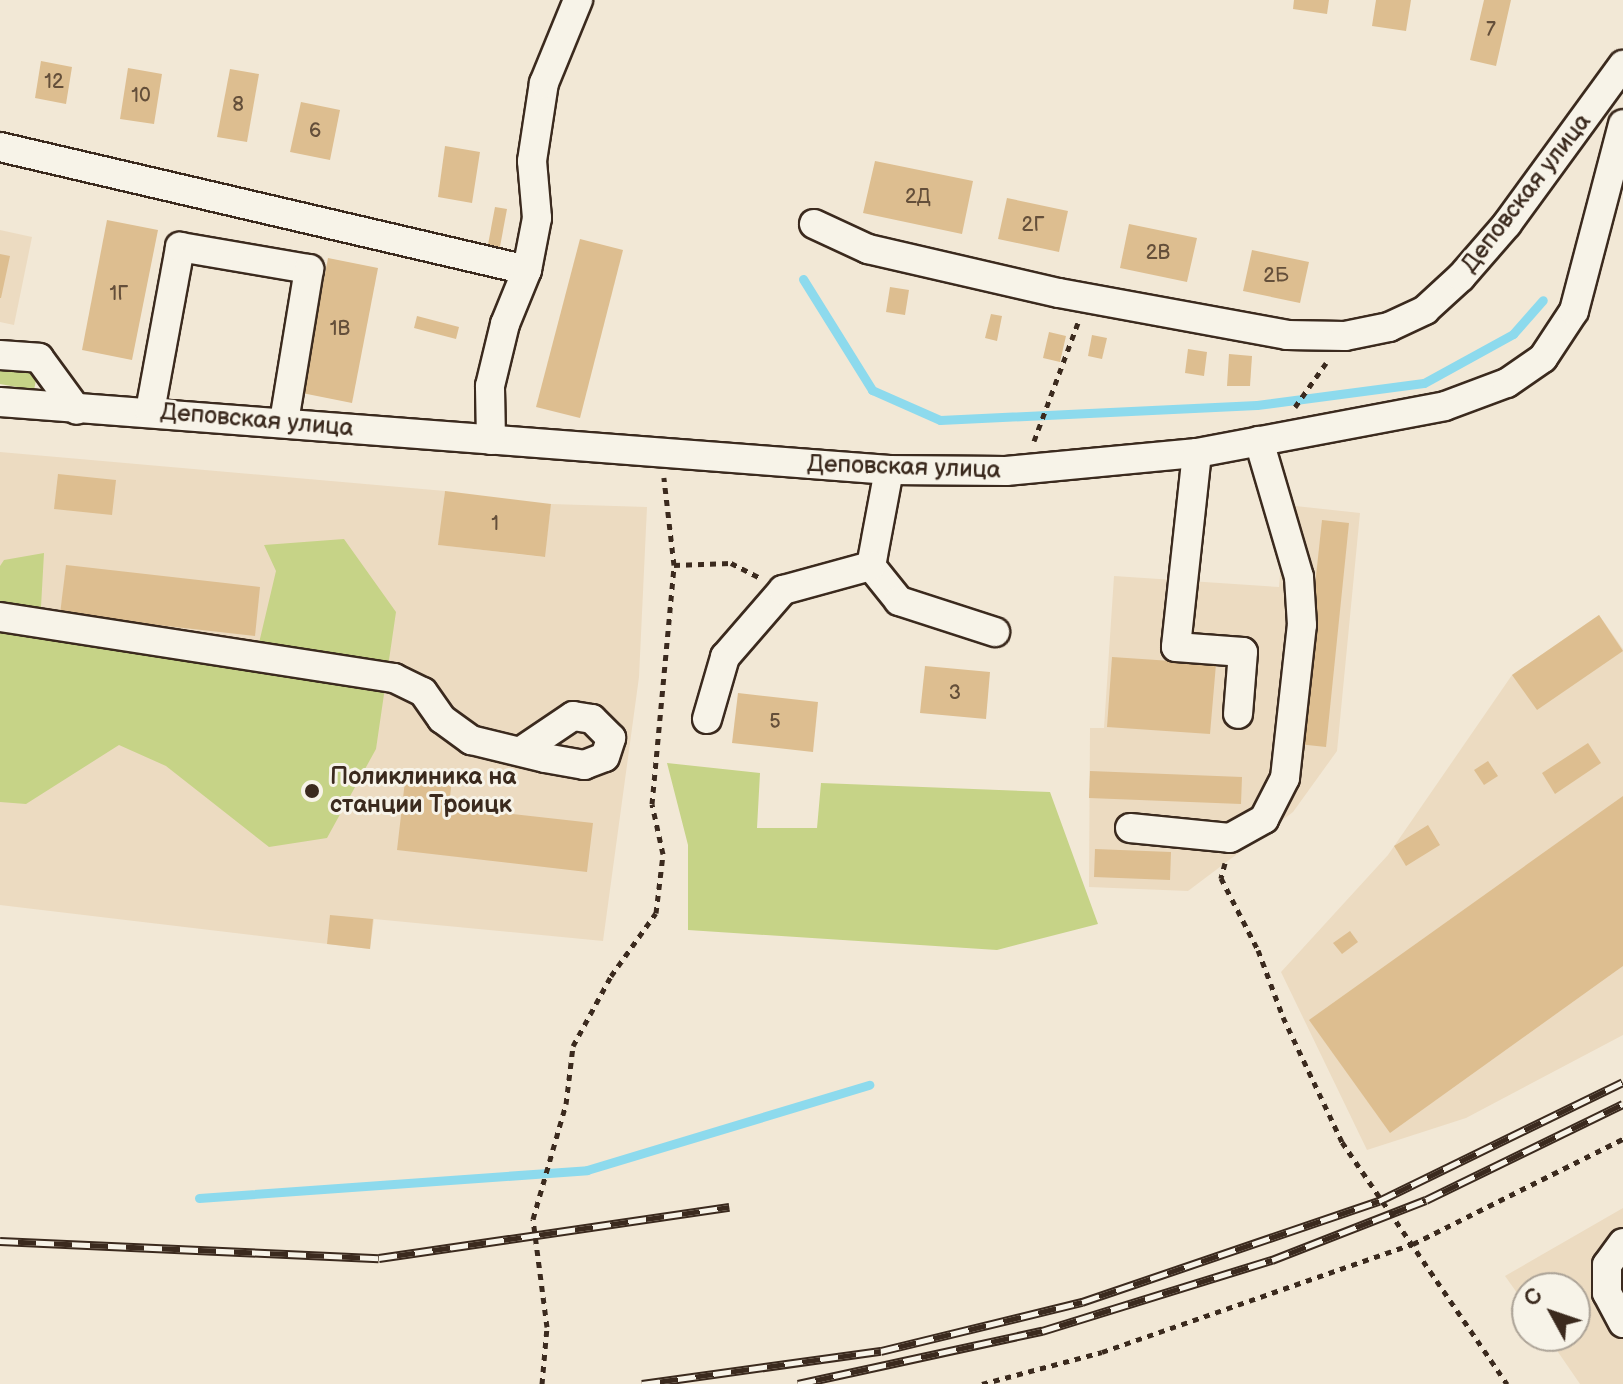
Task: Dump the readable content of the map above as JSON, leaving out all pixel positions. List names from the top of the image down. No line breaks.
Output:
{"streets":{"street":["Деповская улица"]},"places":["Поликлиника на станции Троицк"],"house_numbers":["7","12","10","8","6","2Д","2Г","2В","2Б","1Г","1В","1","3","5"],"north":"top left"}
